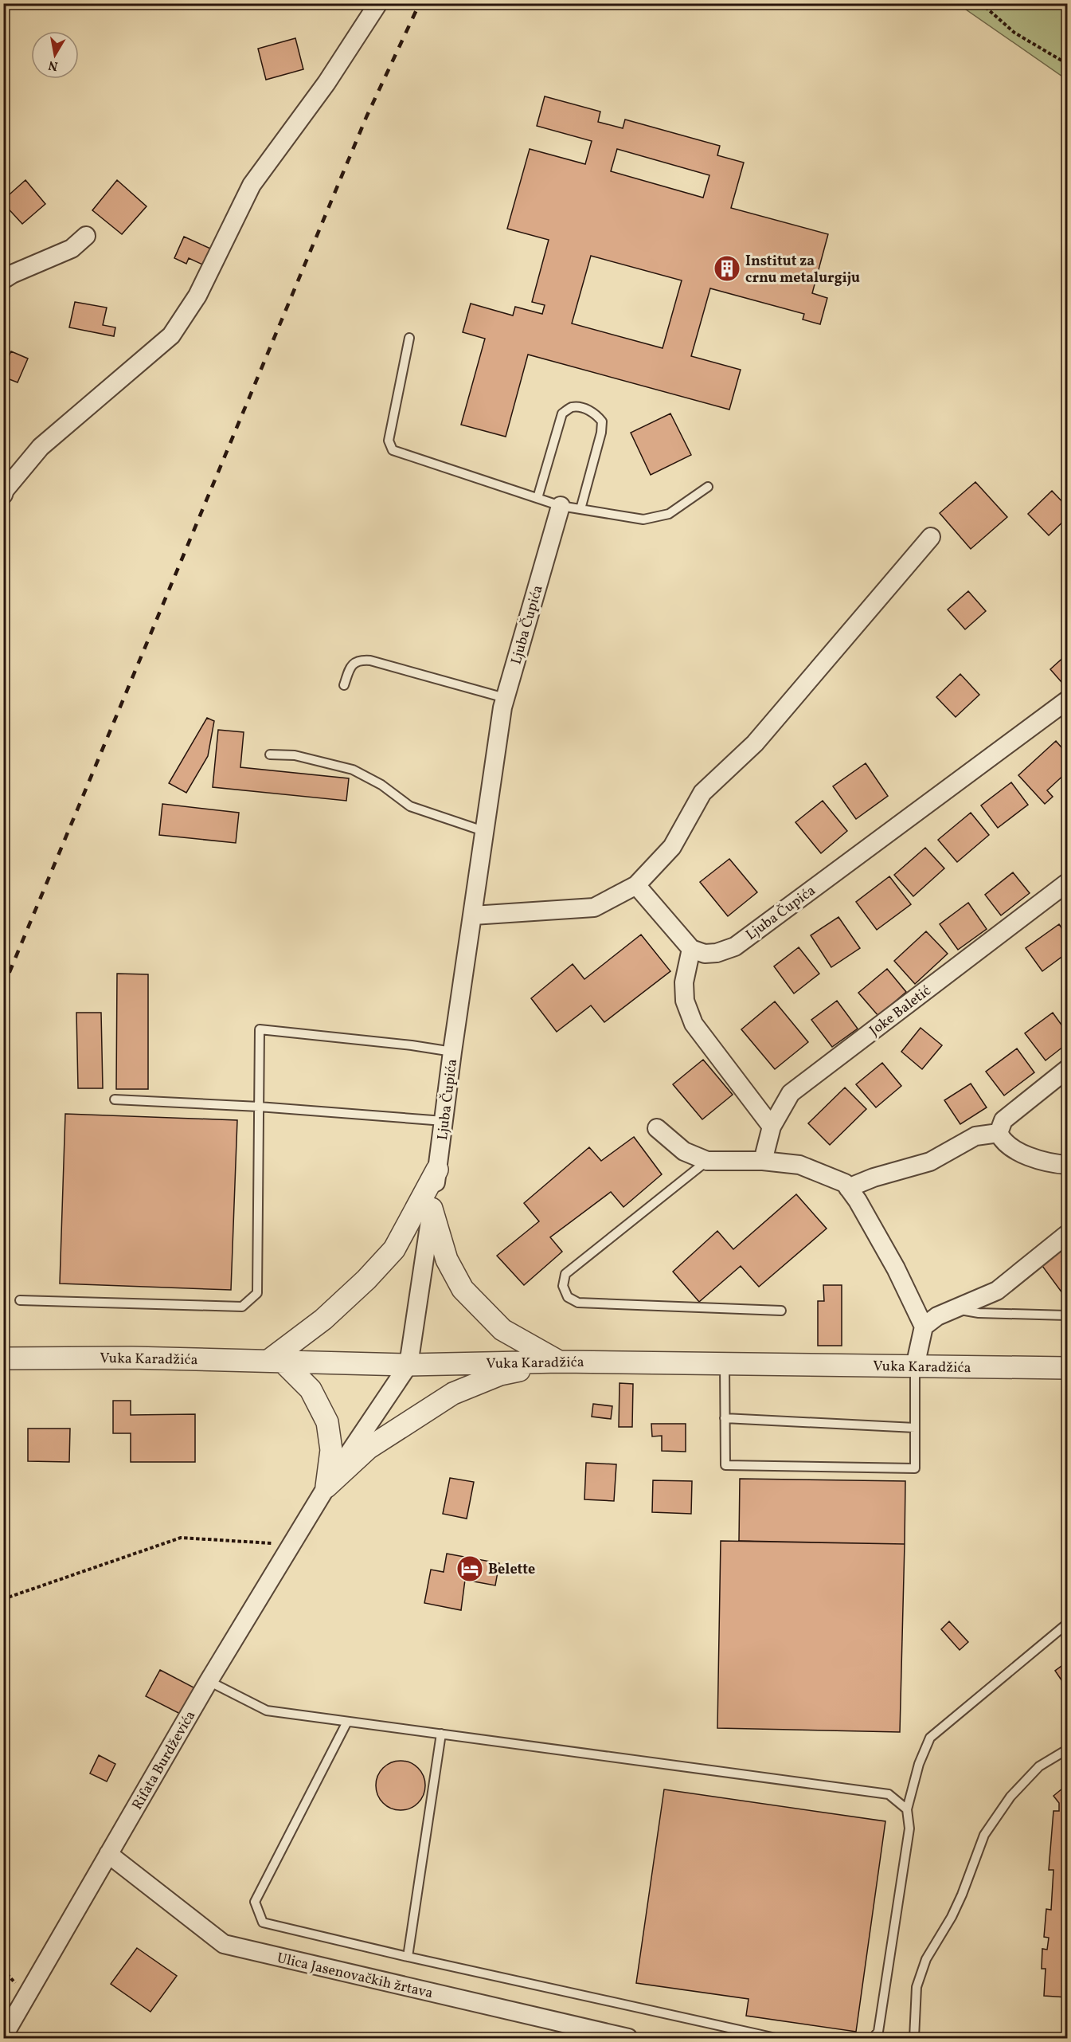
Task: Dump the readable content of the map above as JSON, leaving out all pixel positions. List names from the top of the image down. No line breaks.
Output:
{"streets":{"street":["Ljuba Čupića","Joke Baletić","Vuka Karadžića","Rifata Burdževića","Ulica Jasenovačkih žrtava"]},"crossings":[["Ljuba Čupića","Vuka Karadžića"],["Ljuba Čupića","Rifata Burdževića"],["Vuka Karadžića","Rifata Burdževića"],["Rifata Burdževića","Ulica Jasenovačkih žrtava"]],"places":{"building":["Institut za crnu metalurgiju"],"hotel":["Belette"]},"north":"bottom"}
